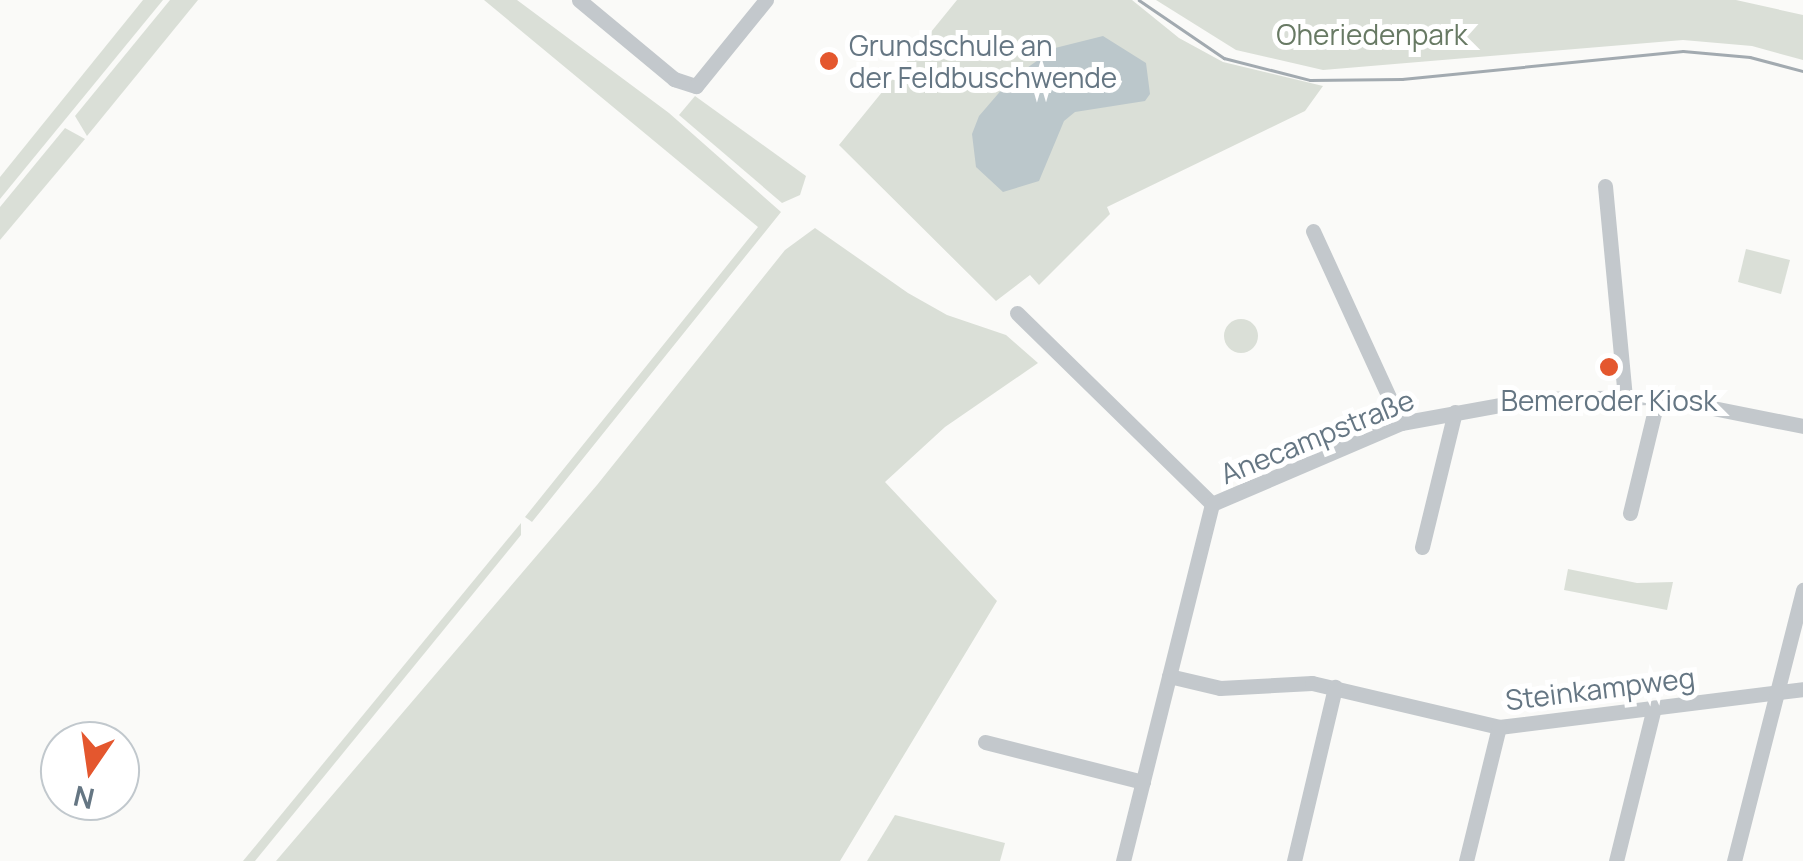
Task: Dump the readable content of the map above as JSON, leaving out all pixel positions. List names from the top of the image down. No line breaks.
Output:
{"streets":{"street":["Anecampstraße","Steinkampweg"]},"crossings":[["Anecampstraße","Steinkampweg"]],"parks":["Oheriedenpark"],"places":["Grundschule an der Feldbuschwende","Bemeroder Kiosk"],"north":"bottom"}
